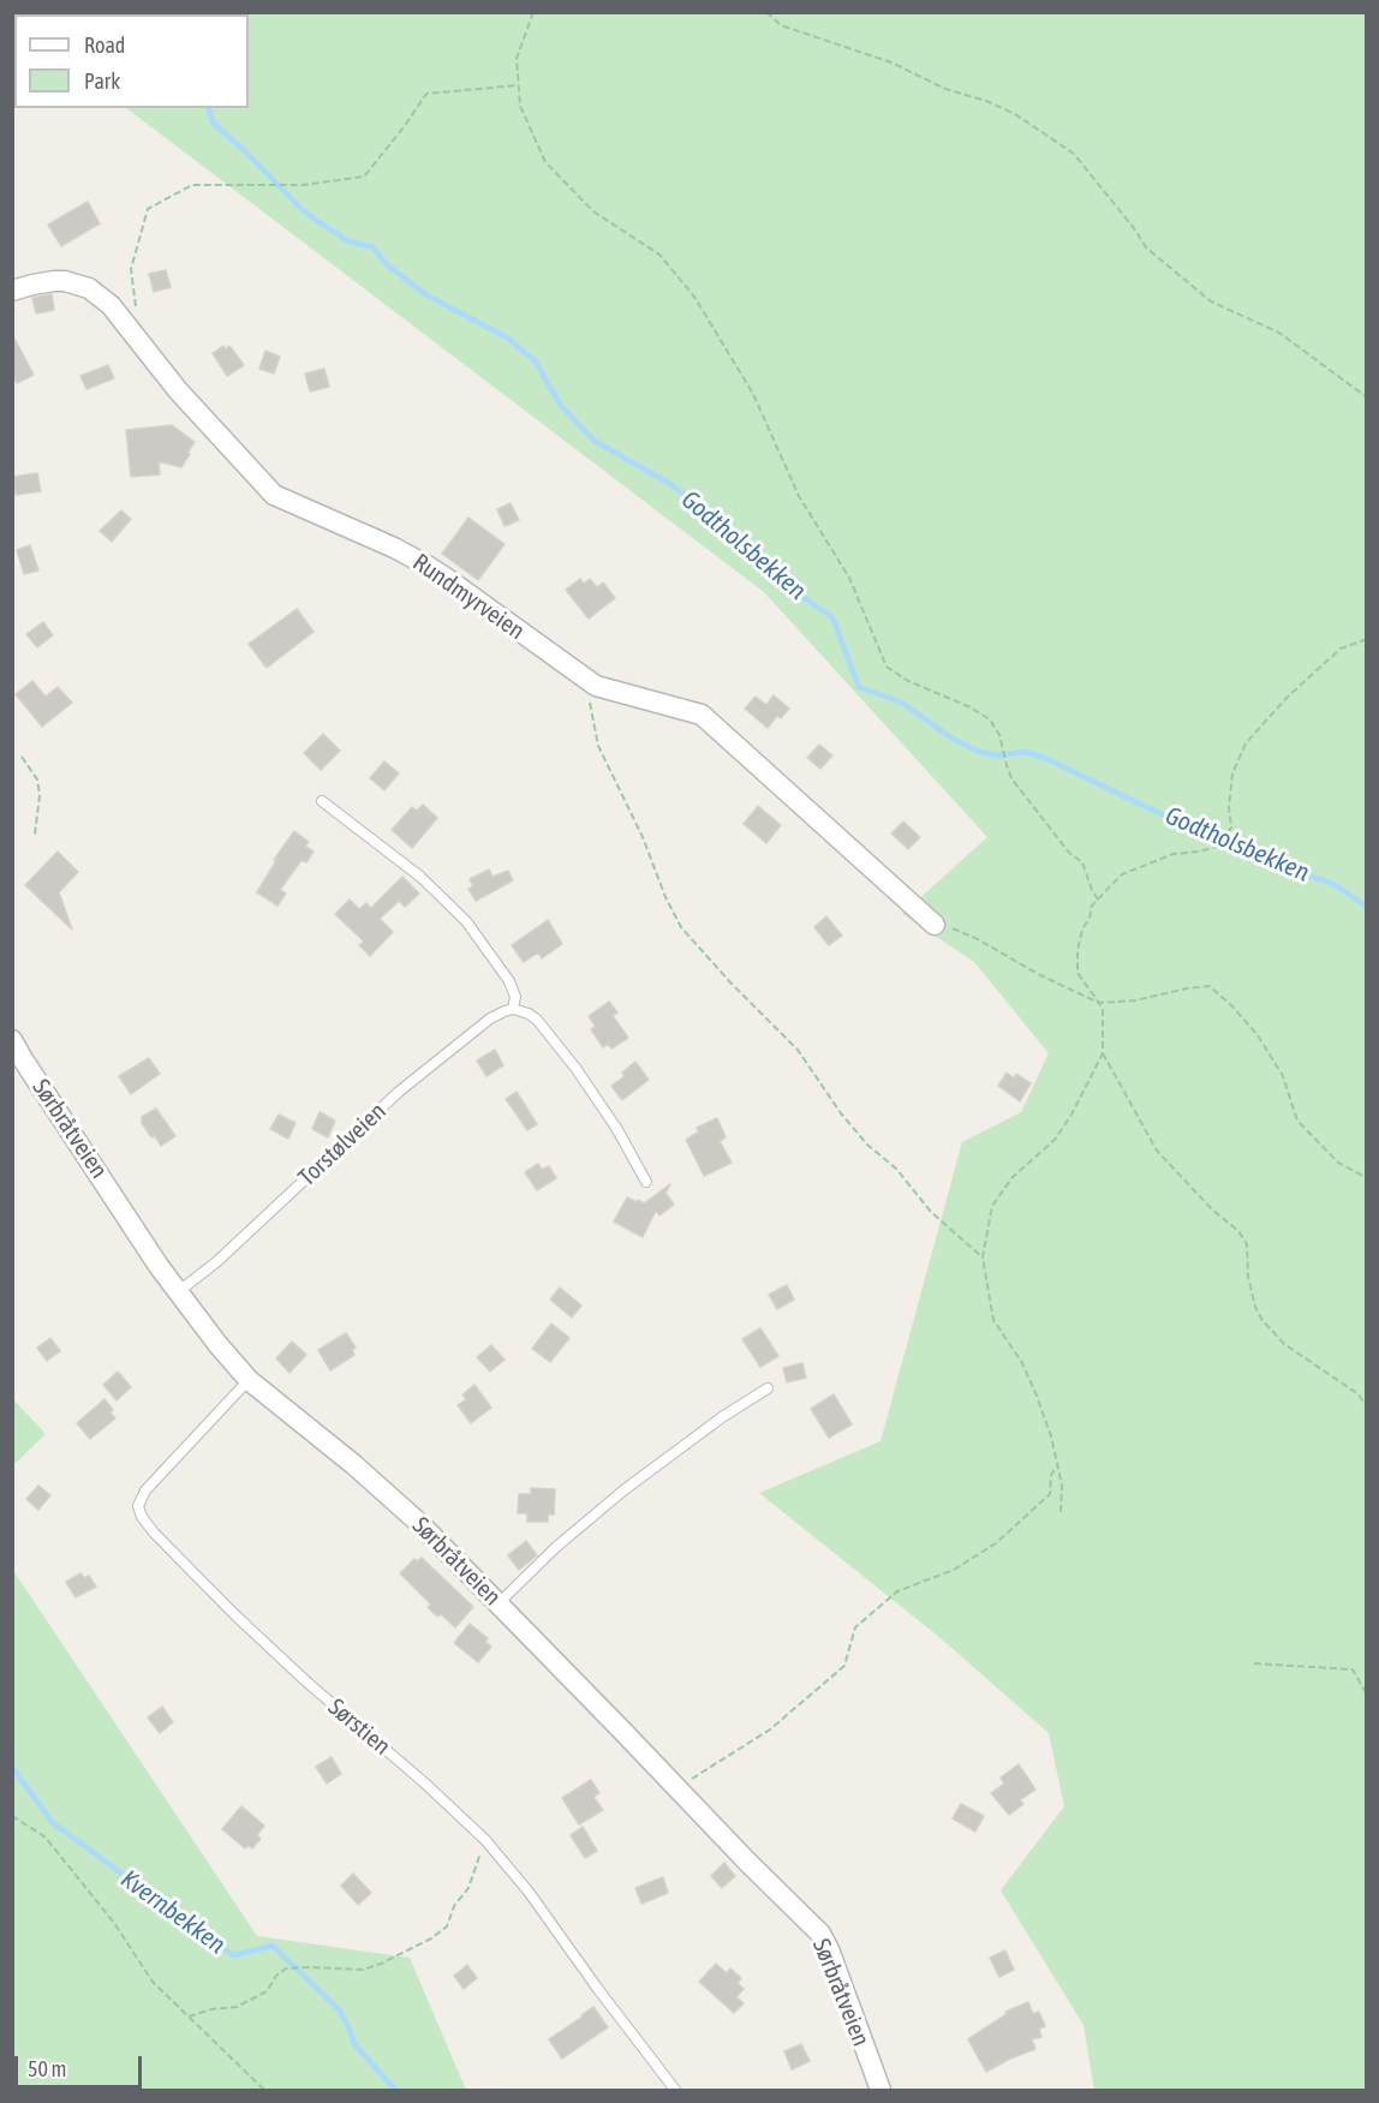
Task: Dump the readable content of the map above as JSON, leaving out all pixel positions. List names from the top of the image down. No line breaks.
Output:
{"streets":{"street":["Rundmyrveien","Sørbråtveien"],"lane":["Torstølveien","Sørstien"]},"crossings":[["Sørbråtveien","Torstølveien"],["Sørbråtveien","Sørstien"]],"water":["Godtholsbekken","Kvernbekken"],"legend":["Road","Park"],"scale_bar":"50 m"}
